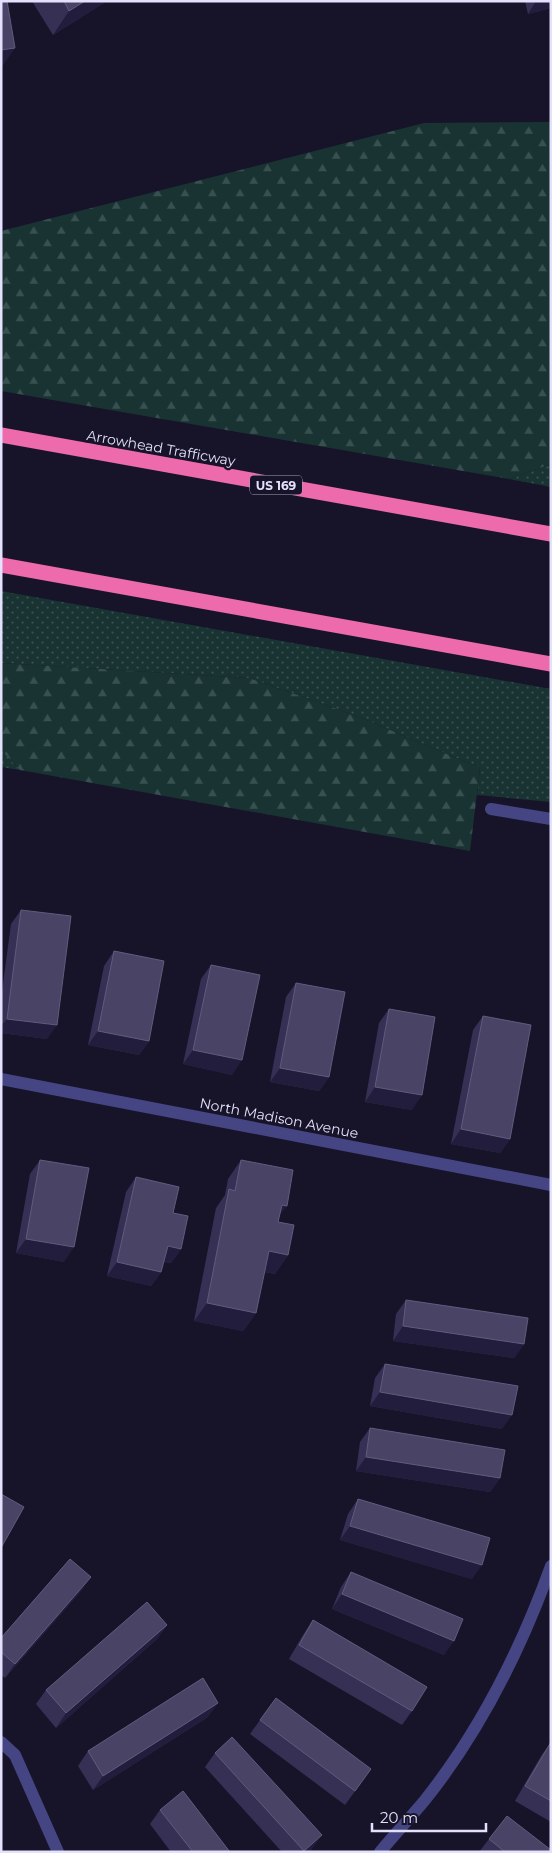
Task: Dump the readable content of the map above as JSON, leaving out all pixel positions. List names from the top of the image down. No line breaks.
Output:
{"streets":{"highway":["Arrowhead Trafficway","US 169"],"street":["North Madison Avenue"]},"scale_bar":"20 m"}
